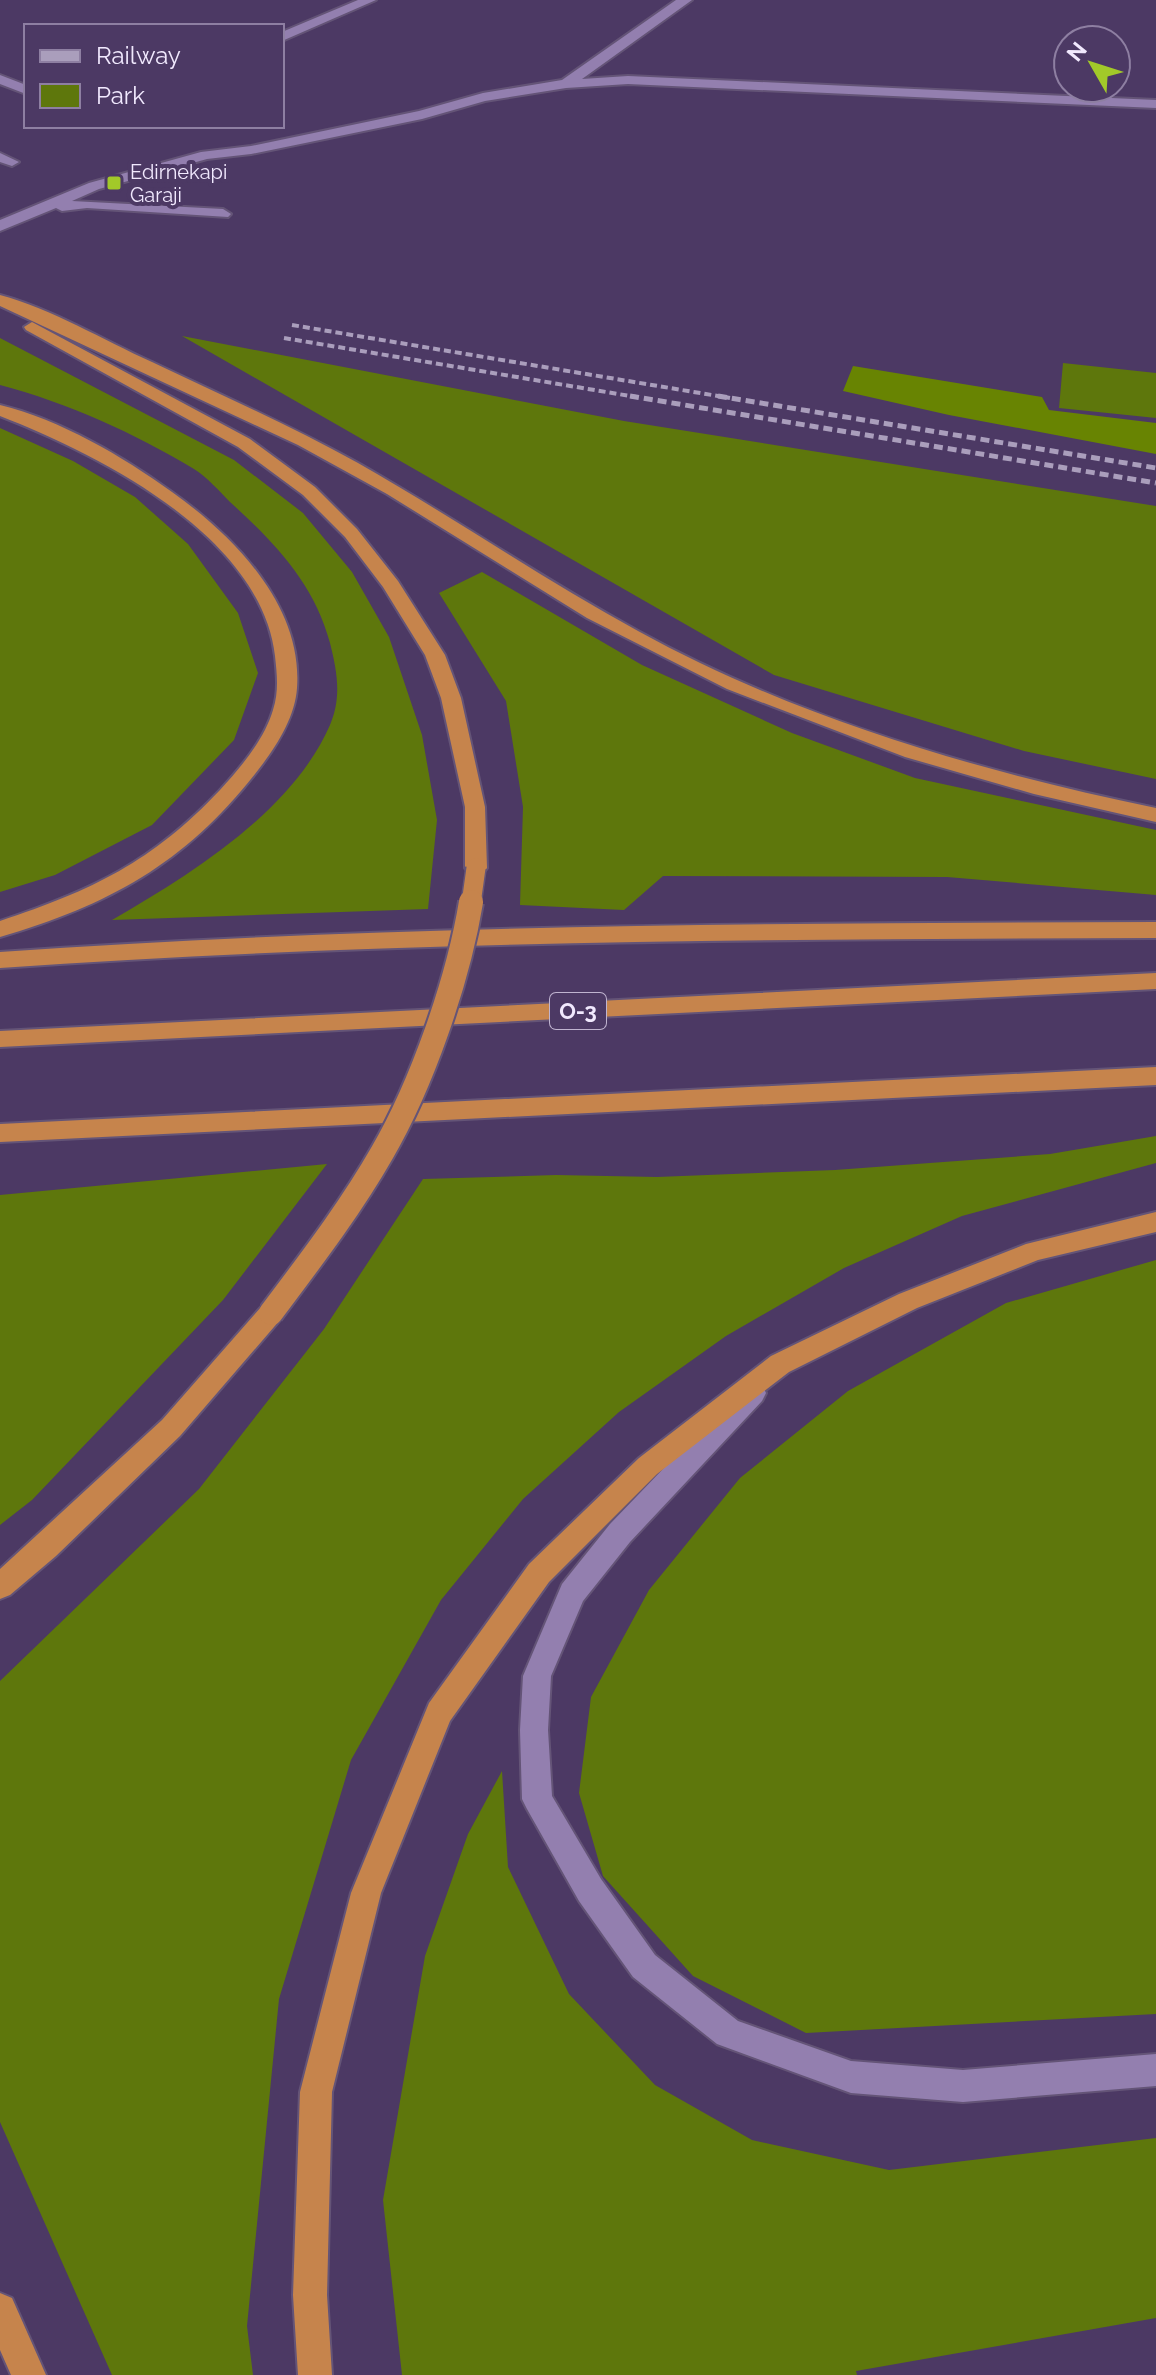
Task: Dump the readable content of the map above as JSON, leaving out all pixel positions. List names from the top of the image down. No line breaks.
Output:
{"streets":{"highway":["O-3"]},"places":{"transit":["Edirnekapi Garaji"]},"legend":["Railway","Park"],"north":"top left"}
